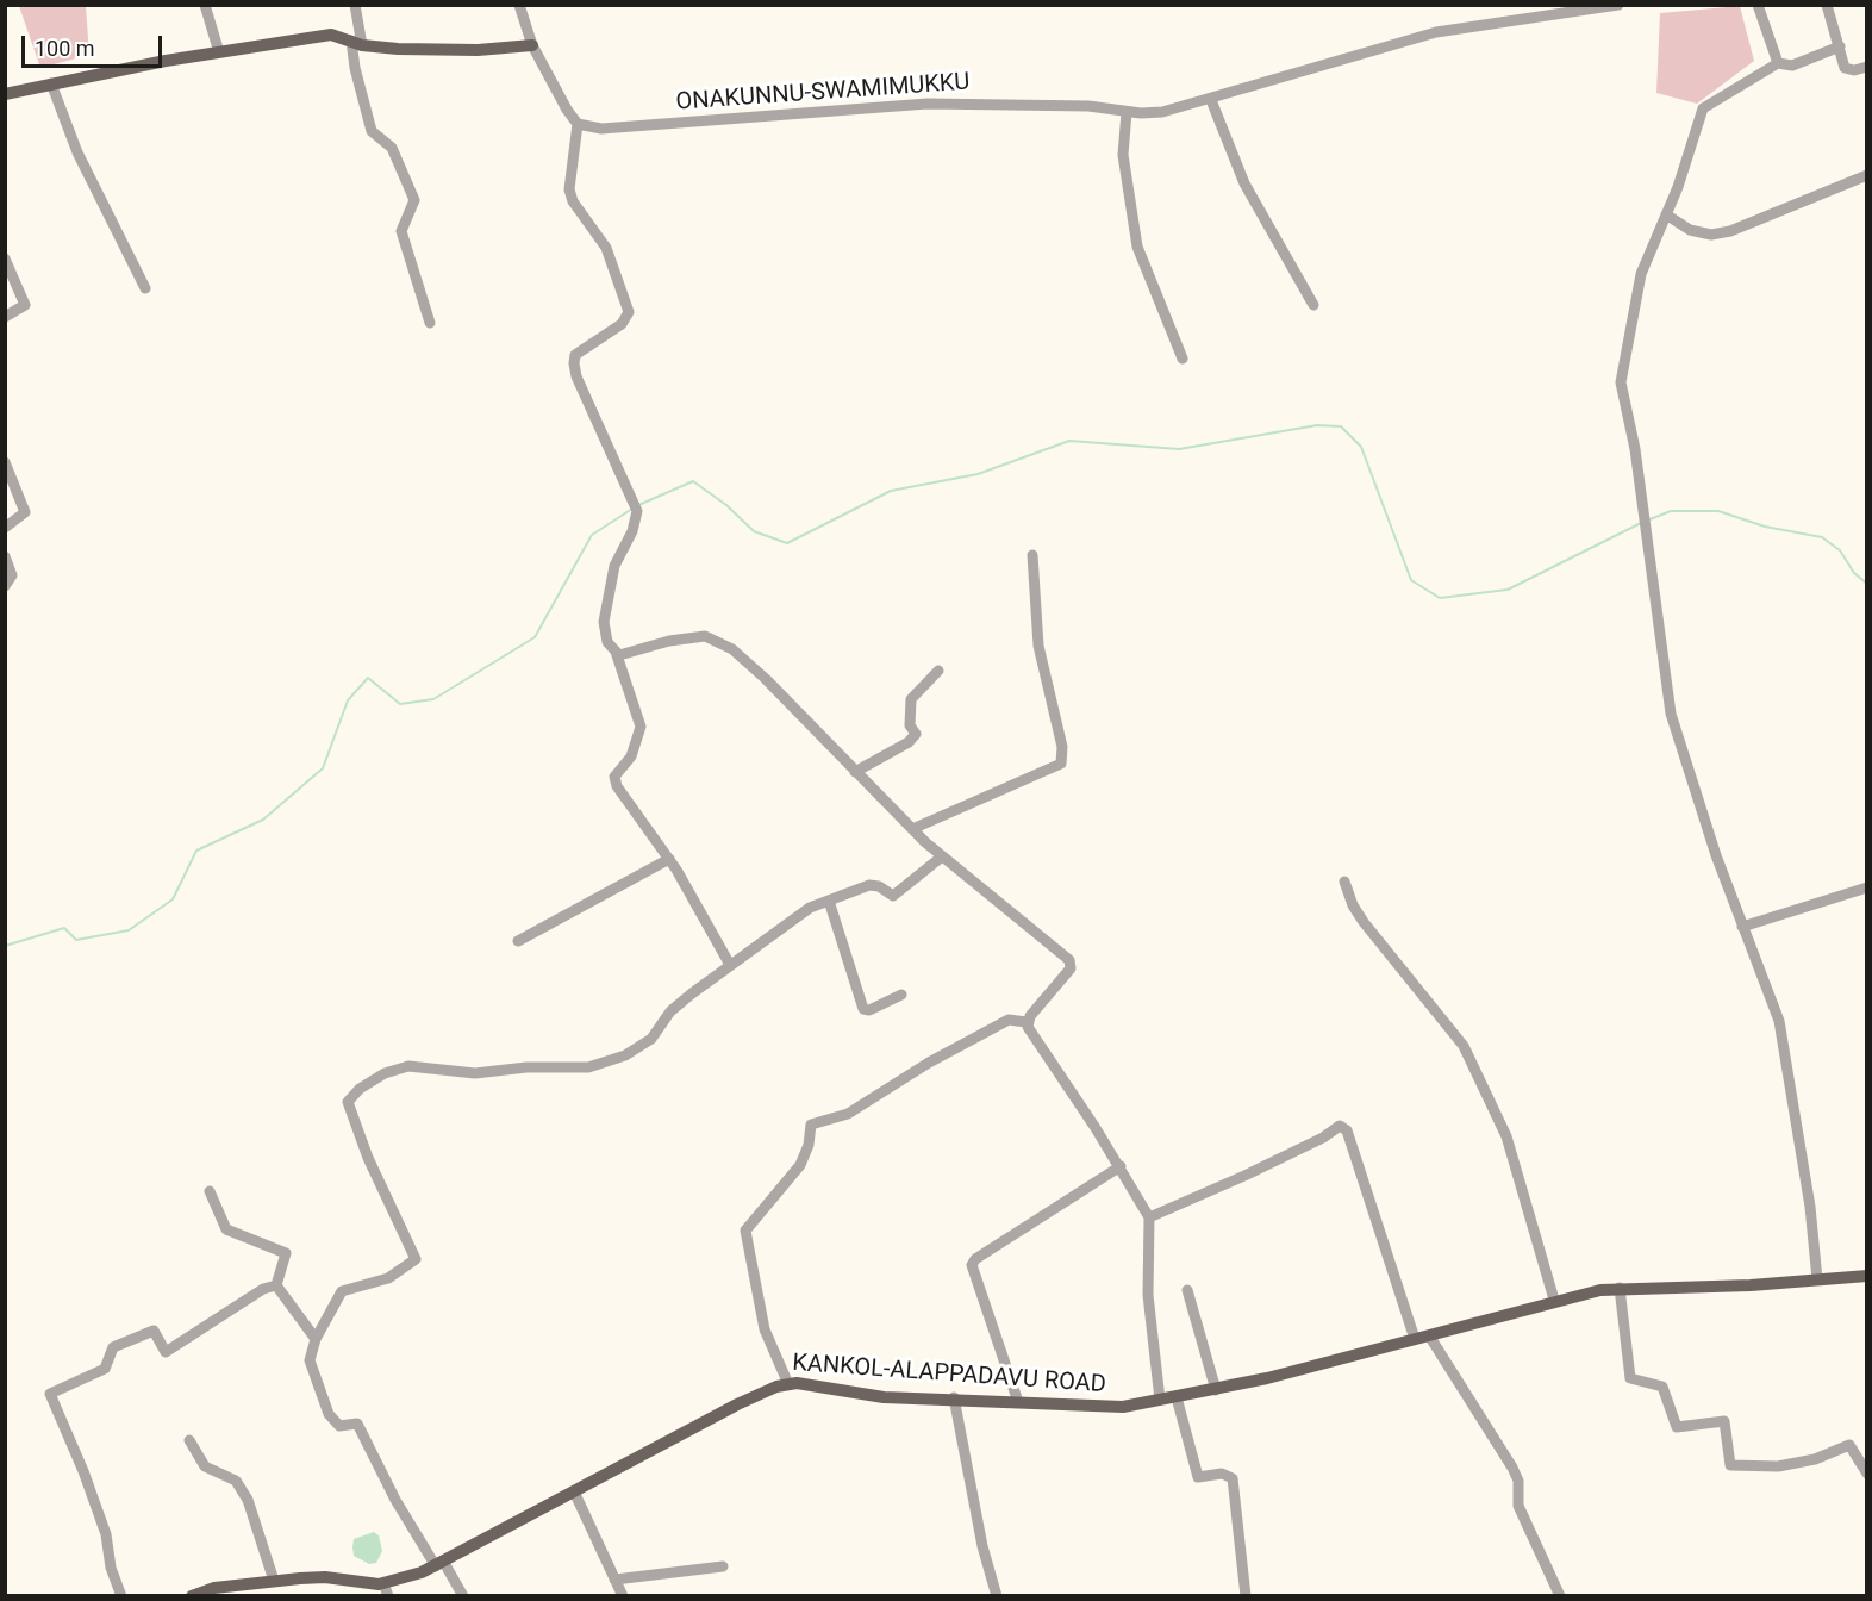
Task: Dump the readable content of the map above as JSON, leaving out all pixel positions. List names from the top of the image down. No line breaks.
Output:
{"streets":{"main road":["KANKOL-ALAPPADAVU ROAD"],"street":["ONAKUNNU-SWAMIMUKKU"]},"scale_bar":"100 m"}
